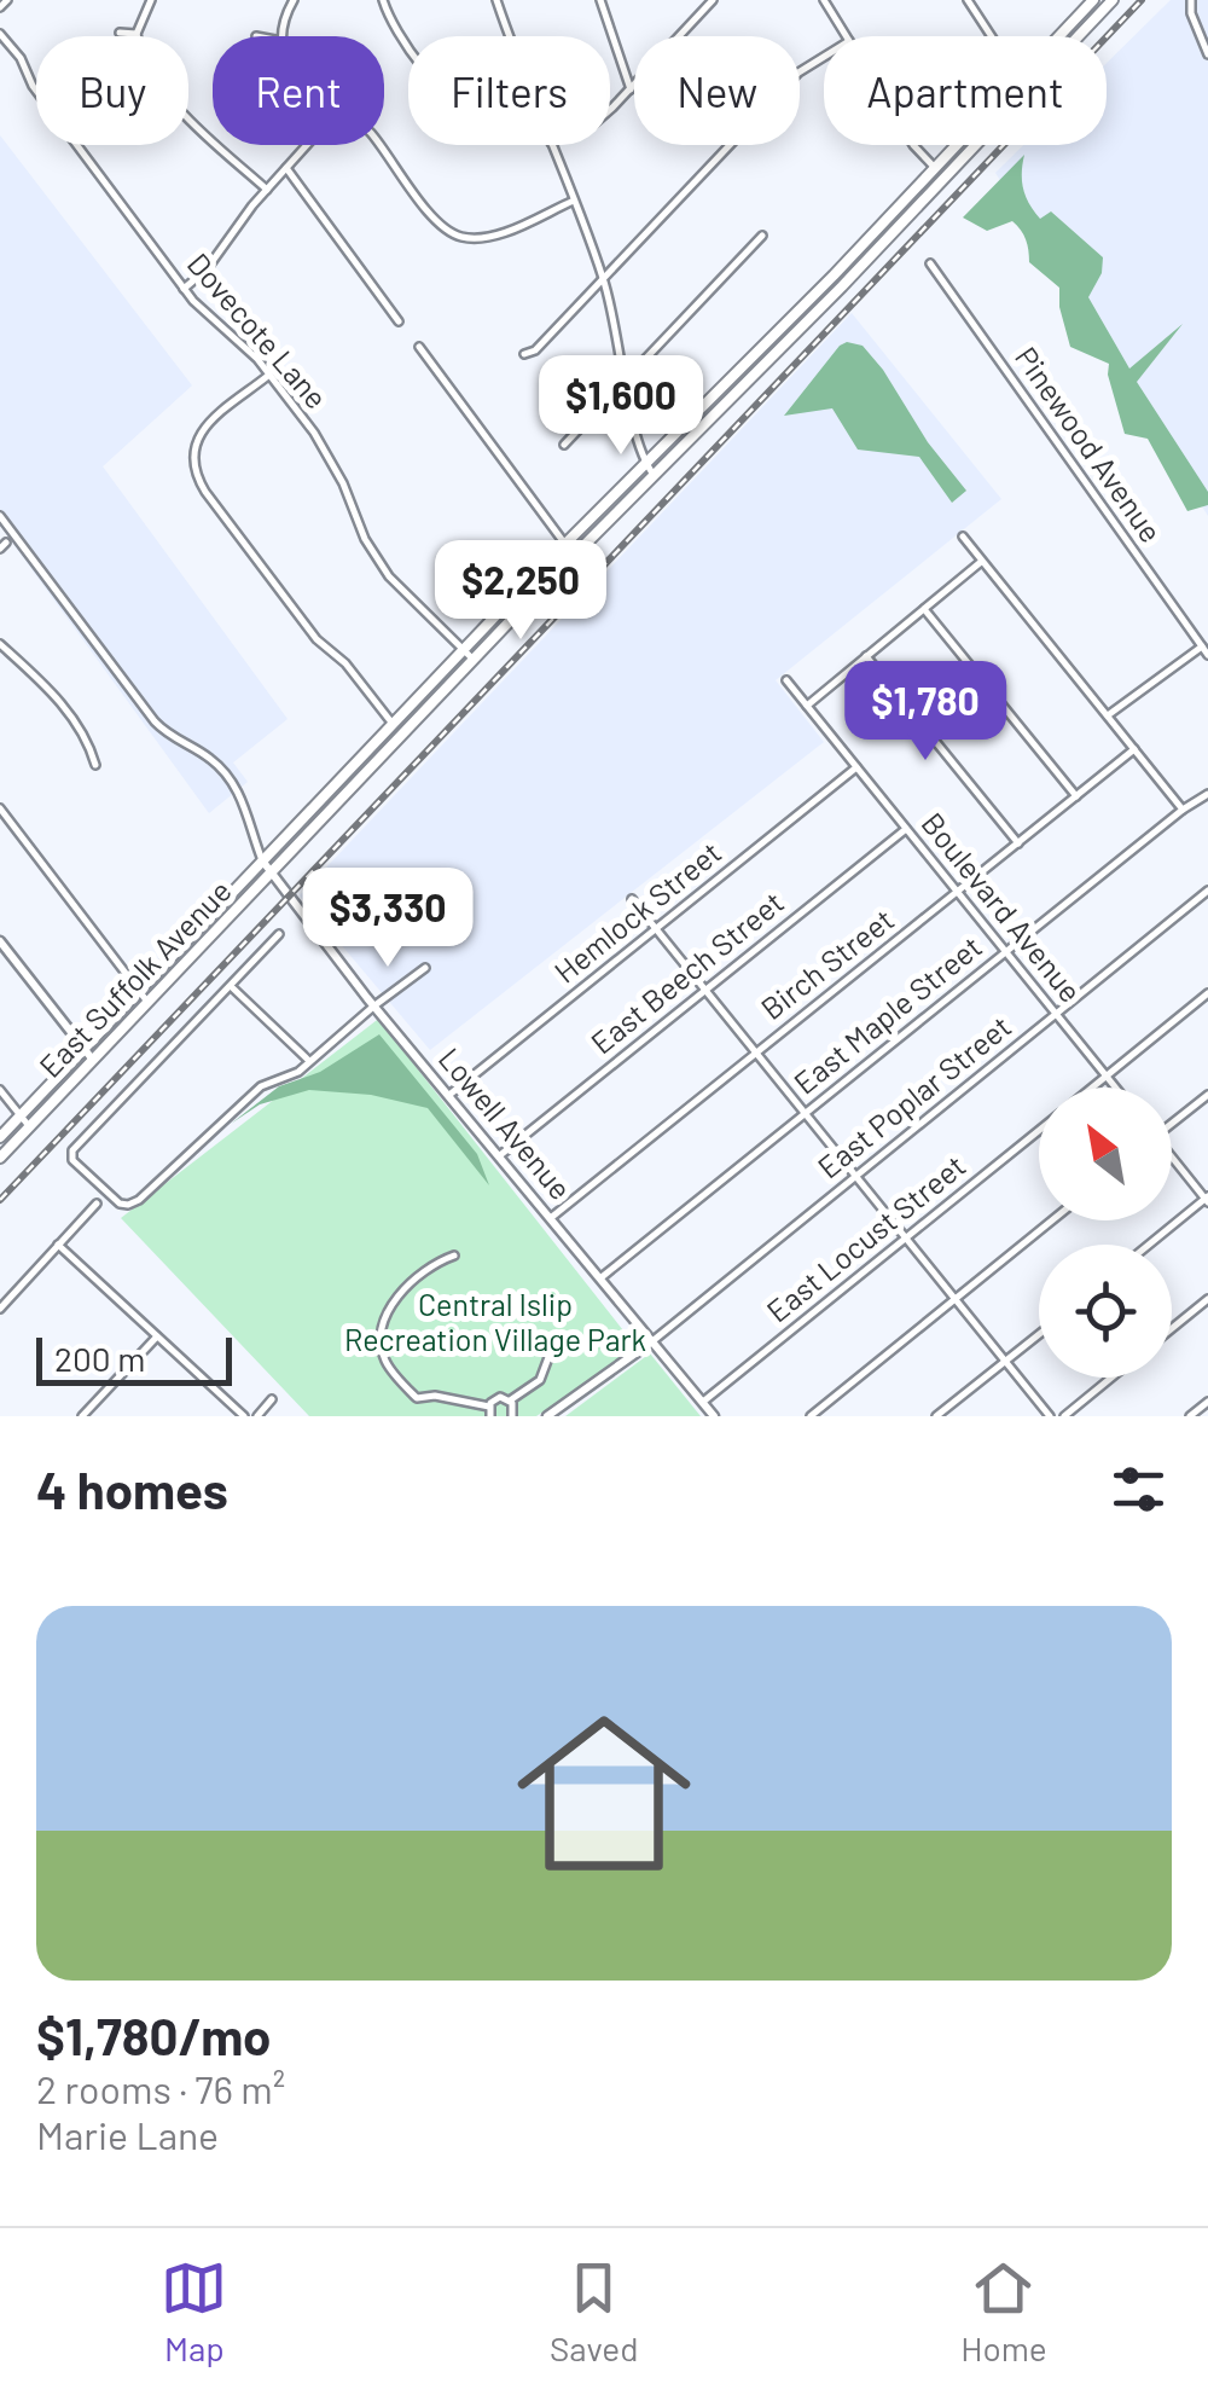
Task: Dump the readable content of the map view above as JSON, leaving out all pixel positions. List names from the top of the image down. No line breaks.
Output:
{"streets":{"main road":["East Suffolk Avenue"],"street":["Dovecote Lane","Pinewood Avenue","Boulevard Avenue","Hemlock Street","Birch Street","East Beech Street","East Maple Street","East Poplar Street","Lowell Avenue","East Locust Street"]},"crossings":[["Dovecote Lane","East Suffolk Avenue"],["Boulevard Avenue","Hemlock Street"],["Boulevard Avenue","Birch Street"],["Boulevard Avenue","East Beech Street"],["Boulevard Avenue","East Maple Street"],["Boulevard Avenue","East Poplar Street"],["Boulevard Avenue","East Locust Street"],["Hemlock Street","Lowell Avenue"],["Birch Street","Lowell Avenue"],["East Beech Street","Lowell Avenue"],["East Suffolk Avenue","Lowell Avenue"],["East Maple Street","Lowell Avenue"],["East Poplar Street","Lowell Avenue"],["Lowell Avenue","East Locust Street"]],"parks":["Central Islip Recreation Village Park"],"scale_bar":"200 m","north":"top left","page":{"chip":["Buy","Rent","Filters","New","Apartment"],"price":["$1,600","$2,250","$1,780","$3,330"],"scale":"200 m","heading":"4 homes","list":[{"name":"$1,780/mo","note":"2 rooms · 76 m² · Marie Lane"}],"tabs":["Map","Saved","Home"]}}
